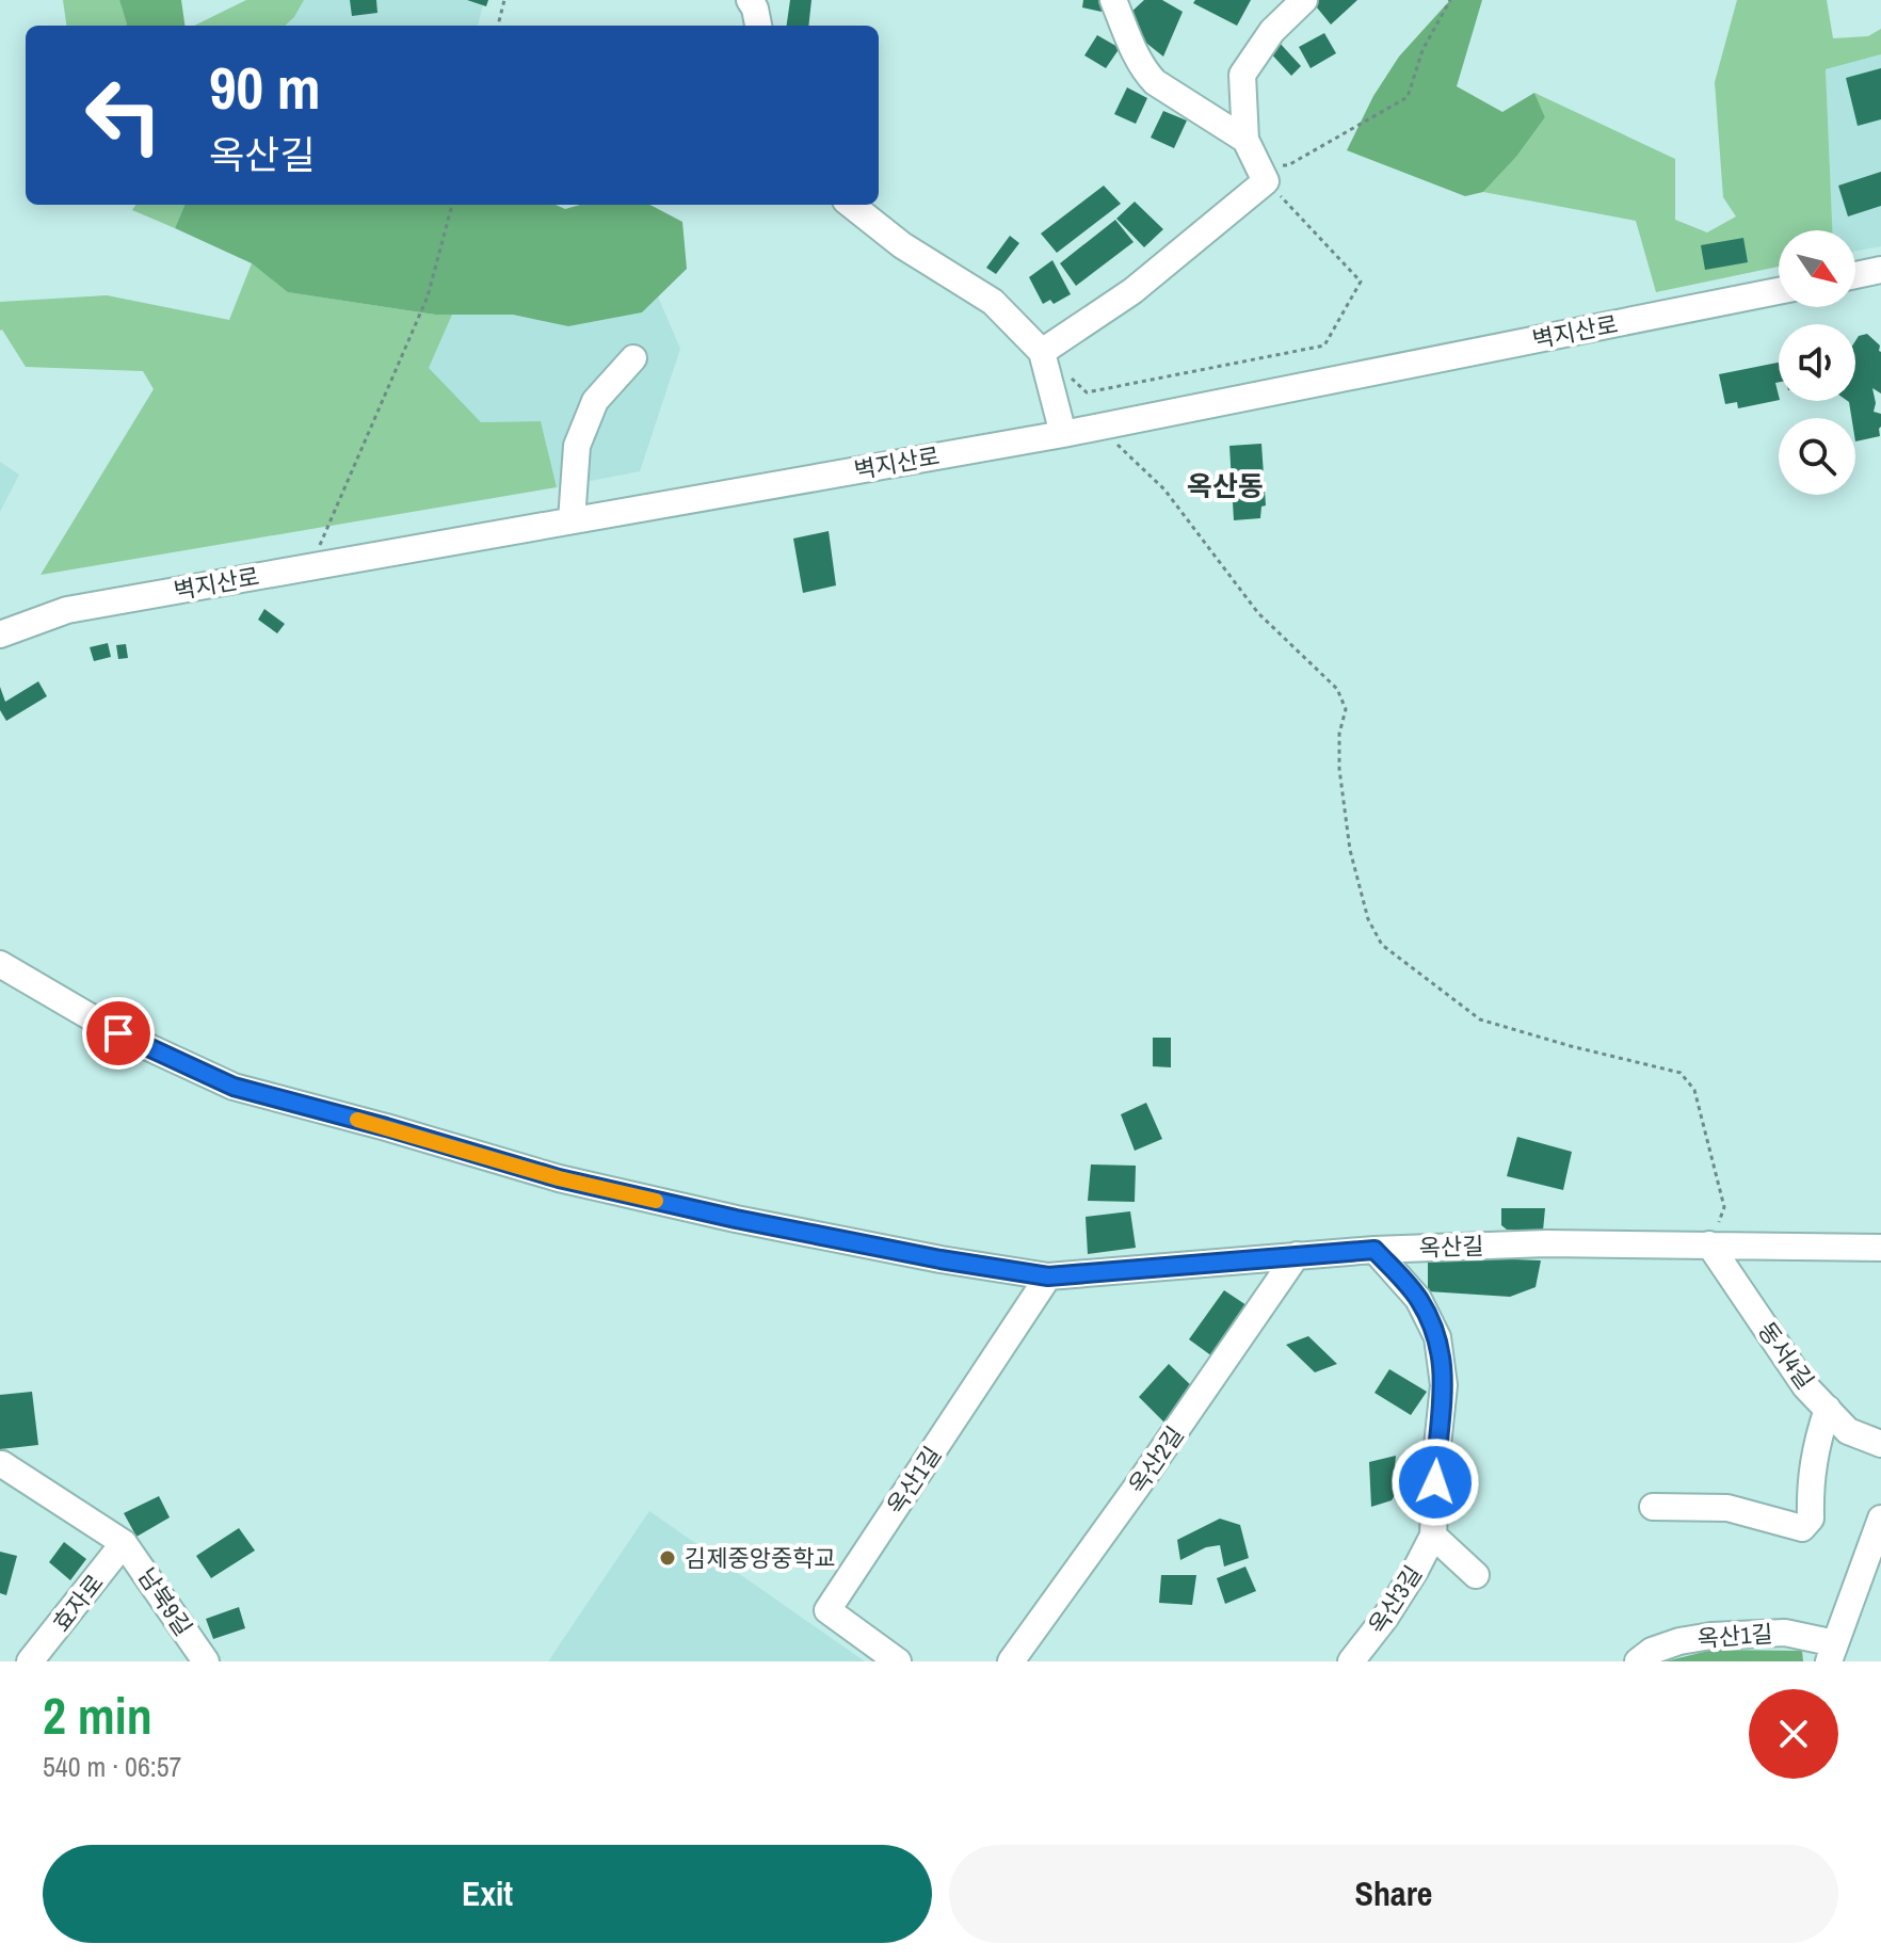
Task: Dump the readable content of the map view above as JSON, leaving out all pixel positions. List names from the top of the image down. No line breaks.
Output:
{"streets":{"street":["벽지산로","옥산길","동서4길","옥산2길","옥산1길","옥산3길","남북9길","효자로"]},"crossings":[["옥산길","동서4길"],["옥산길","옥산2길"],["옥산길","옥산1길"],["옥산길","옥산3길"],["남북9길","효자로"]],"districts":["옥산동"],"places":["김제중앙중학교"],"north":"bottom right","page":{"turn":["90 m","옥산길"],"heading":["2 min","540 m · 06:57"],"buttons":["Exit","Share"]}}
